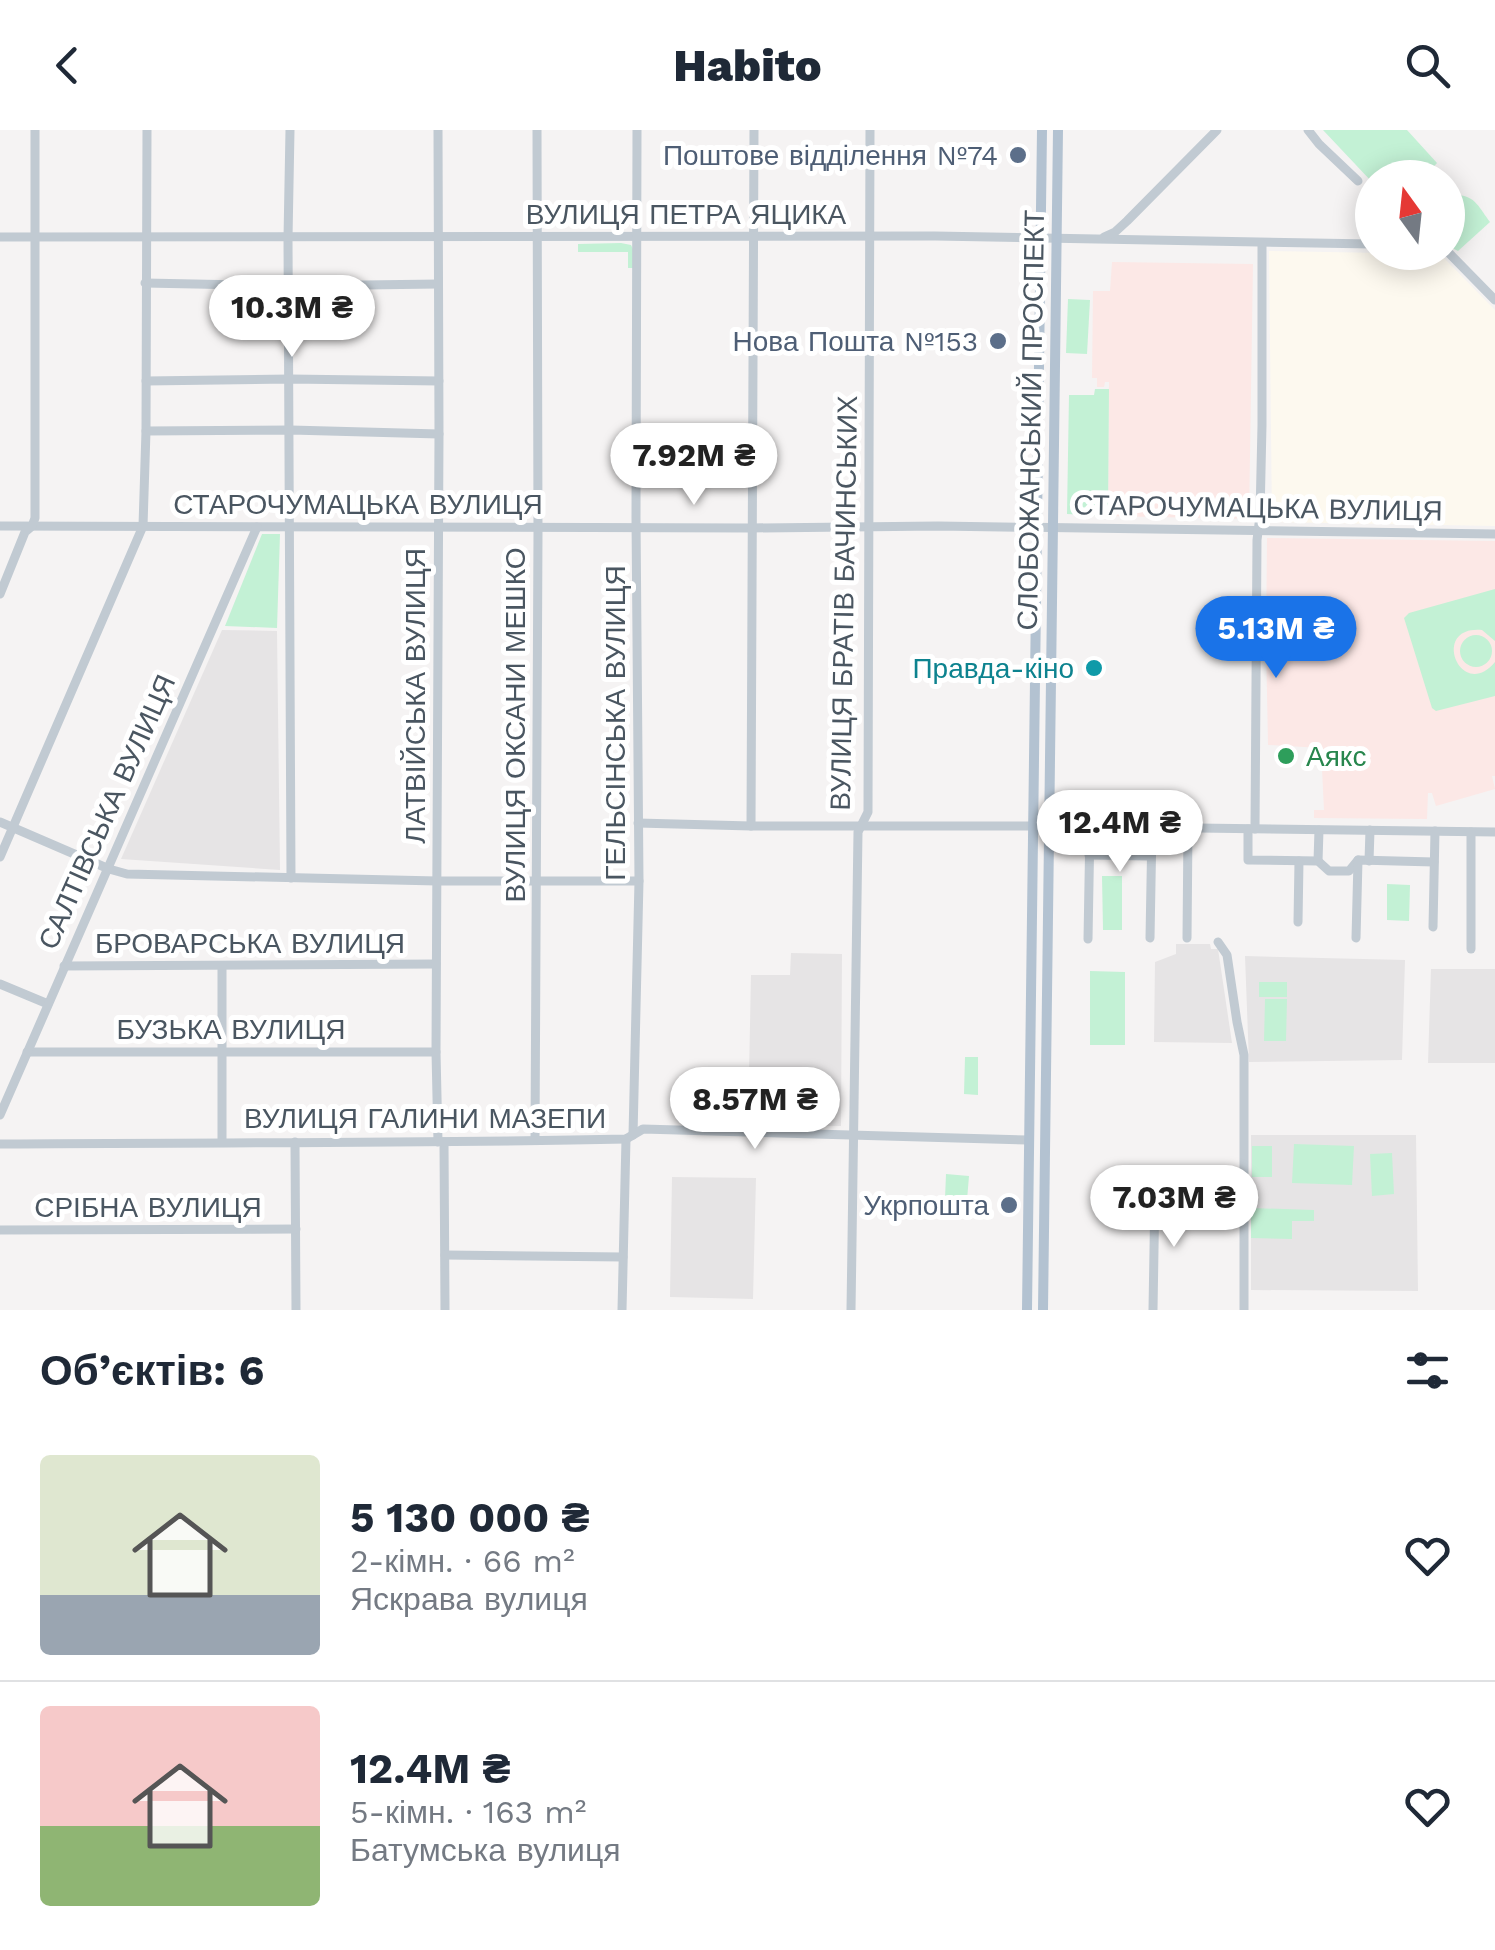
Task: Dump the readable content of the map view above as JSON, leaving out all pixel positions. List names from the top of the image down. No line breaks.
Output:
{"streets":{"main road":["СЛОБОЖАНСЬКИЙ ПРОСПЕКТ"],"street":["ВУЛИЦЯ ПЕТРА ЯЦИКА","СТАРОЧУМАЦЬКА ВУЛИЦЯ","ВУЛИЦЯ БРАТІВ БАЧИНСЬКИХ","ЛАТВІЙСЬКА ВУЛИЦЯ","ГЕЛЬСІНСЬКА ВУЛИЦЯ","ВУЛИЦЯ ОКСАНИ МЕШКО","САЛТІВСЬКА ВУЛИЦЯ","БРОВАРСЬКА ВУЛИЦЯ","БУЗЬКА ВУЛИЦЯ","ВУЛИЦЯ ГАЛИНИ МАЗЕПИ","СРІБНА ВУЛИЦЯ"]},"crossings":[["ВУЛИЦЯ ПЕТРА ЯЦИКА","СЛОБОЖАНСЬКИЙ ПРОСПЕКТ"],["ВУЛИЦЯ ПЕТРА ЯЦИКА","ВУЛИЦЯ БРАТІВ БАЧИНСЬКИХ"],["ВУЛИЦЯ ПЕТРА ЯЦИКА","ЛАТВІЙСЬКА ВУЛИЦЯ"],["ВУЛИЦЯ ПЕТРА ЯЦИКА","ГЕЛЬСІНСЬКА ВУЛИЦЯ"],["ВУЛИЦЯ ПЕТРА ЯЦИКА","ВУЛИЦЯ ОКСАНИ МЕШКО"],["СЛОБОЖАНСЬКИЙ ПРОСПЕКТ","СТАРОЧУМАЦЬКА ВУЛИЦЯ"],["СЛОБОЖАНСЬКИЙ ПРОСПЕКТ","ВУЛИЦЯ ГАЛИНИ МАЗЕПИ"],["СТАРОЧУМАЦЬКА ВУЛИЦЯ","ВУЛИЦЯ БРАТІВ БАЧИНСЬКИХ"],["СТАРОЧУМАЦЬКА ВУЛИЦЯ","ЛАТВІЙСЬКА ВУЛИЦЯ"],["СТАРОЧУМАЦЬКА ВУЛИЦЯ","ГЕЛЬСІНСЬКА ВУЛИЦЯ"],["СТАРОЧУМАЦЬКА ВУЛИЦЯ","ВУЛИЦЯ ОКСАНИ МЕШКО"],["СТАРОЧУМАЦЬКА ВУЛИЦЯ","САЛТІВСЬКА ВУЛИЦЯ"],["ВУЛИЦЯ БРАТІВ БАЧИНСЬКИХ","ВУЛИЦЯ ГАЛИНИ МАЗЕПИ"],["ЛАТВІЙСЬКА ВУЛИЦЯ","БРОВАРСЬКА ВУЛИЦЯ"],["ЛАТВІЙСЬКА ВУЛИЦЯ","БУЗЬКА ВУЛИЦЯ"],["ЛАТВІЙСЬКА ВУЛИЦЯ","ВУЛИЦЯ ГАЛИНИ МАЗЕПИ"],["ГЕЛЬСІНСЬКА ВУЛИЦЯ","ВУЛИЦЯ ГАЛИНИ МАЗЕПИ"],["ВУЛИЦЯ ОКСАНИ МЕШКО","ВУЛИЦЯ ГАЛИНИ МАЗЕПИ"],["САЛТІВСЬКА ВУЛИЦЯ","БРОВАРСЬКА ВУЛИЦЯ"],["САЛТІВСЬКА ВУЛИЦЯ","БУЗЬКА ВУЛИЦЯ"]],"places":["Поштове відділення №74","Нова Пошта №153","Правда-кіно","Аякс","Укрпошта"],"north":"top","page":{"header":"Habito","price":["10.3M ₴","7.92M ₴","5.13M ₴","12.4M ₴","8.57M ₴","7.03M ₴"],"heading":"Об’єктів: 6","list":[{"name":"5 130 000 ₴","note":"2-кімн. · 66 m² · Яскрава вулиця"},{"name":"12.4M ₴","note":"5-кімн. · 163 m² · Батумська вулиця"}]}}
